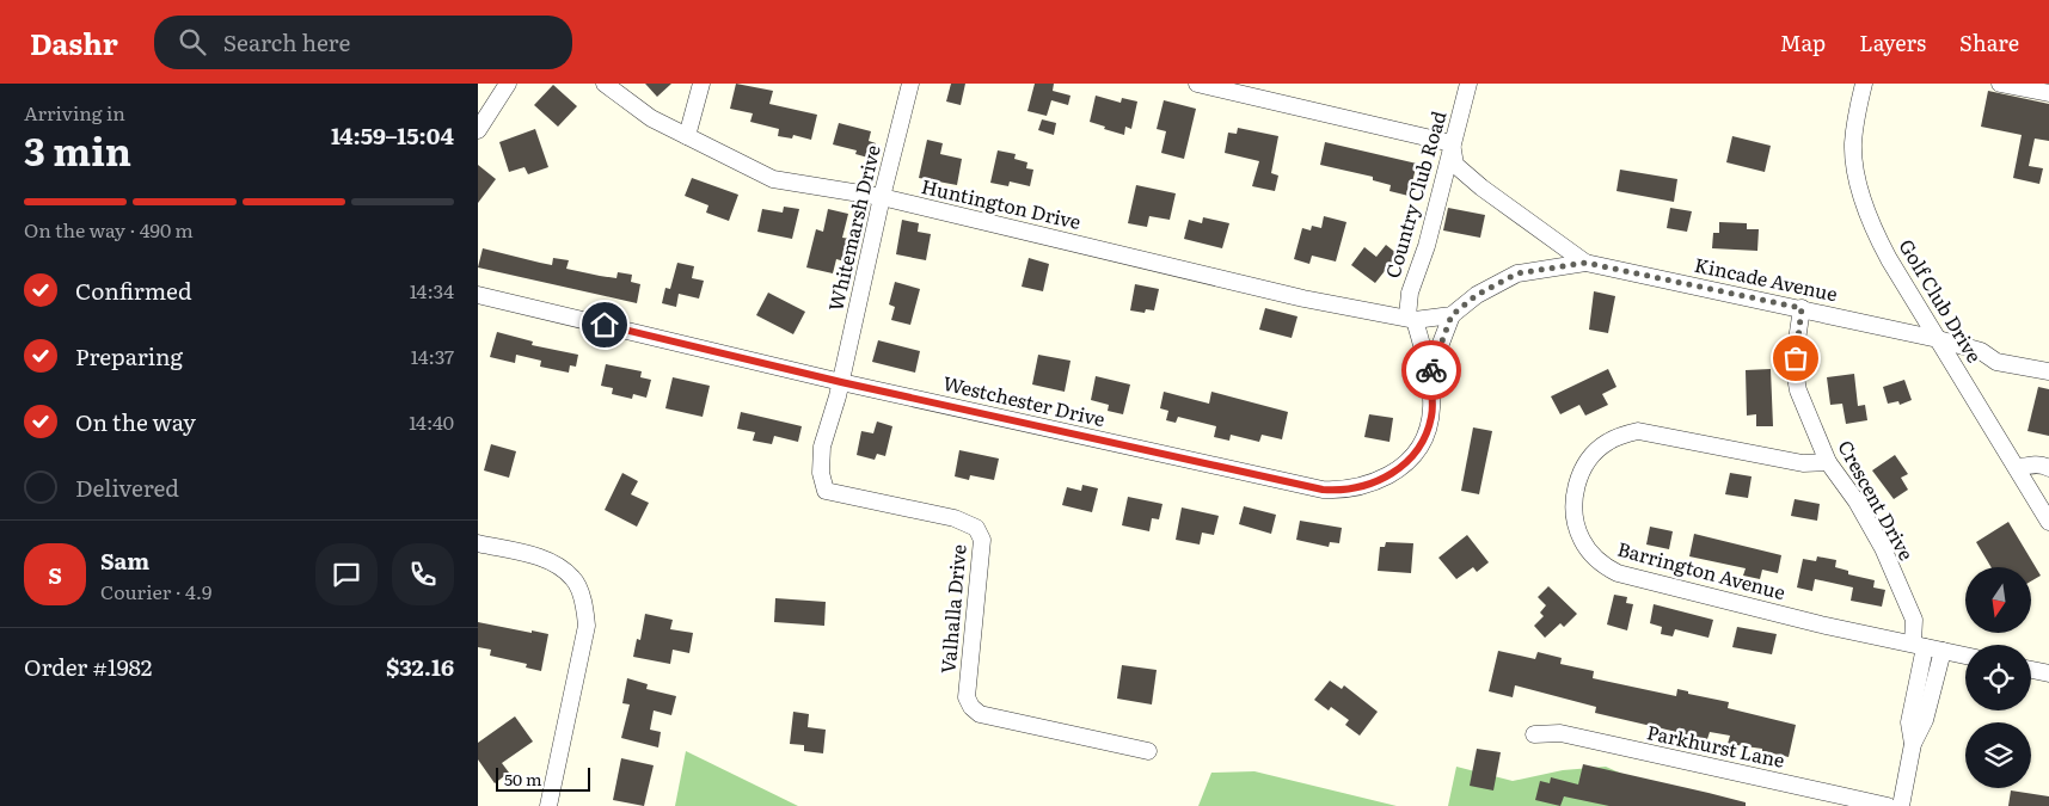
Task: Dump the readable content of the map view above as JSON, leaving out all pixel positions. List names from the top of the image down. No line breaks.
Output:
{"streets":{"street":["Country Club Road","Huntington Drive","Whitemarsh Drive","Kincade Avenue","Golf Club Drive","Westchester Drive","Crescent Drive","Barrington Avenue","Valhalla Drive","Parkhurst Lane"]},"crossings":[["Country Club Road","Huntington Drive"],["Country Club Road","Westchester Drive"],["Huntington Drive","Whitemarsh Drive"],["Huntington Drive","Westchester Drive"],["Whitemarsh Drive","Westchester Drive"],["Whitemarsh Drive","Valhalla Drive"],["Kincade Avenue","Golf Club Drive"],["Kincade Avenue","Crescent Drive"],["Westchester Drive","Valhalla Drive"],["Crescent Drive","Barrington Avenue"]],"scale_bar":"50 m","north":"bottom","page":{"header":"Dashr","search":"Search here","nav":["Map","Layers","Share"],"heading":["3 min","Arriving in","14:59–15:04"],"panel":["Sam","Courier · 4.9","Order #1982","$32.16"],"bar":"On the way · 490 m","list":[["Confirmed","14:34"],["Preparing","14:37"],["On the way","14:40"],"Delivered"],"round":"S","scale":"50 m"}}
